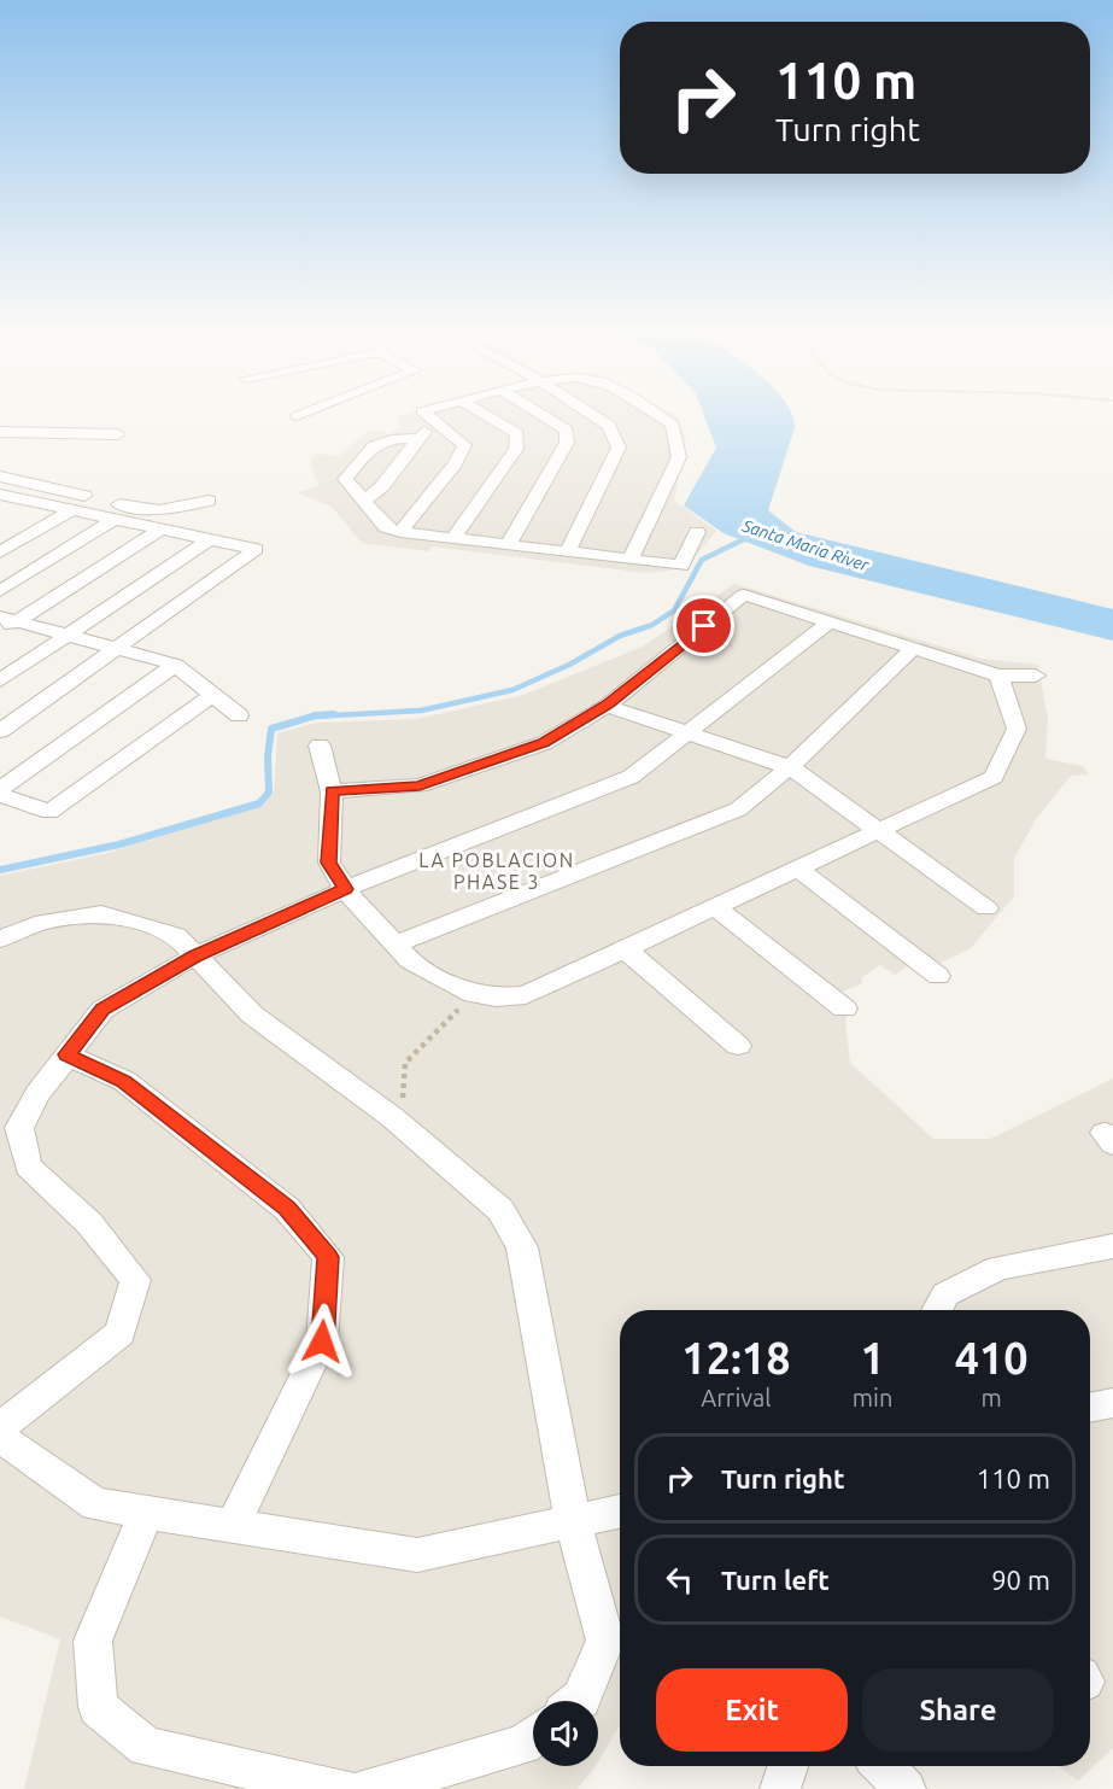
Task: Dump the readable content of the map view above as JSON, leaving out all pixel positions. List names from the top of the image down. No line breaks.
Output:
{"districts":["LA POBLACION PHASE 3"],"water":["Santa Maria River"],"page":{"turn":["110 m","Turn right"],"eta":["12:18","Arrival","1","min","410","m"],"list":[{"name":"Turn right","value":"110 m"},{"name":"Turn left","value":"90 m"}],"buttons":["Exit","Share"]}}
